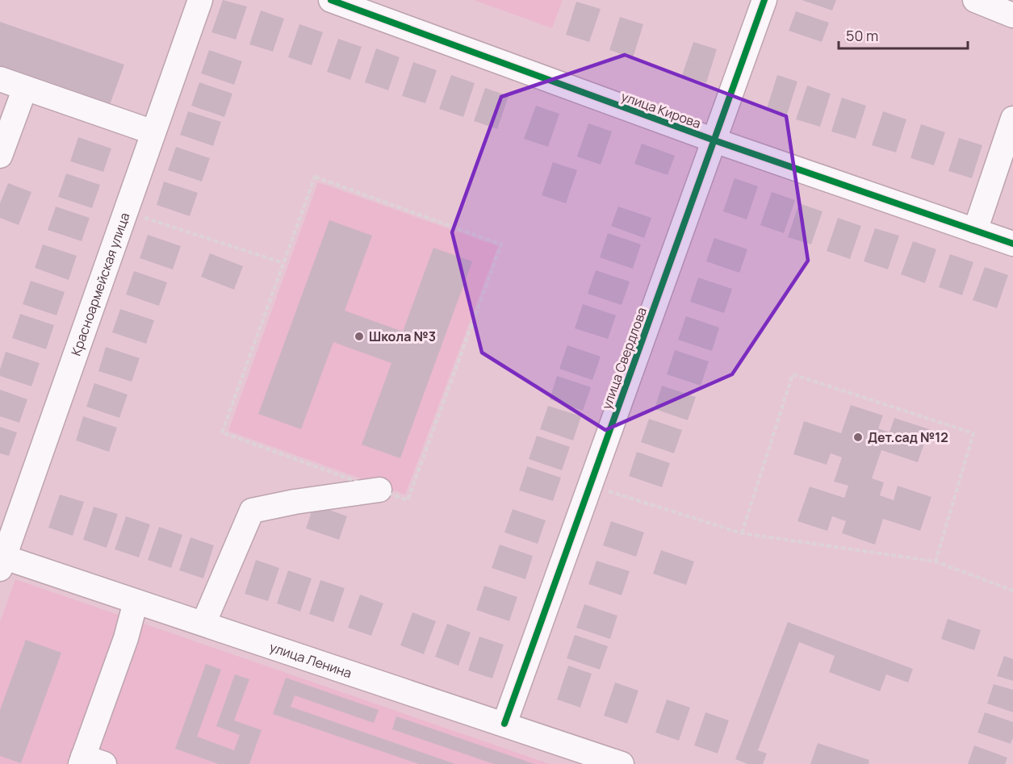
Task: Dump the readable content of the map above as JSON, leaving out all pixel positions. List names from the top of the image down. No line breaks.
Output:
{"streets":{"street":["улица Кирова","Красноармейская улица","улица Свердлова","улица Ленина"]},"crossings":[["улица Кирова","улица Свердлова"],["Красноармейская улица","улица Ленина"],["улица Свердлова","улица Ленина"]],"places":["Школа №3","Дет.сад №12"],"scale_bar":"50 m"}
